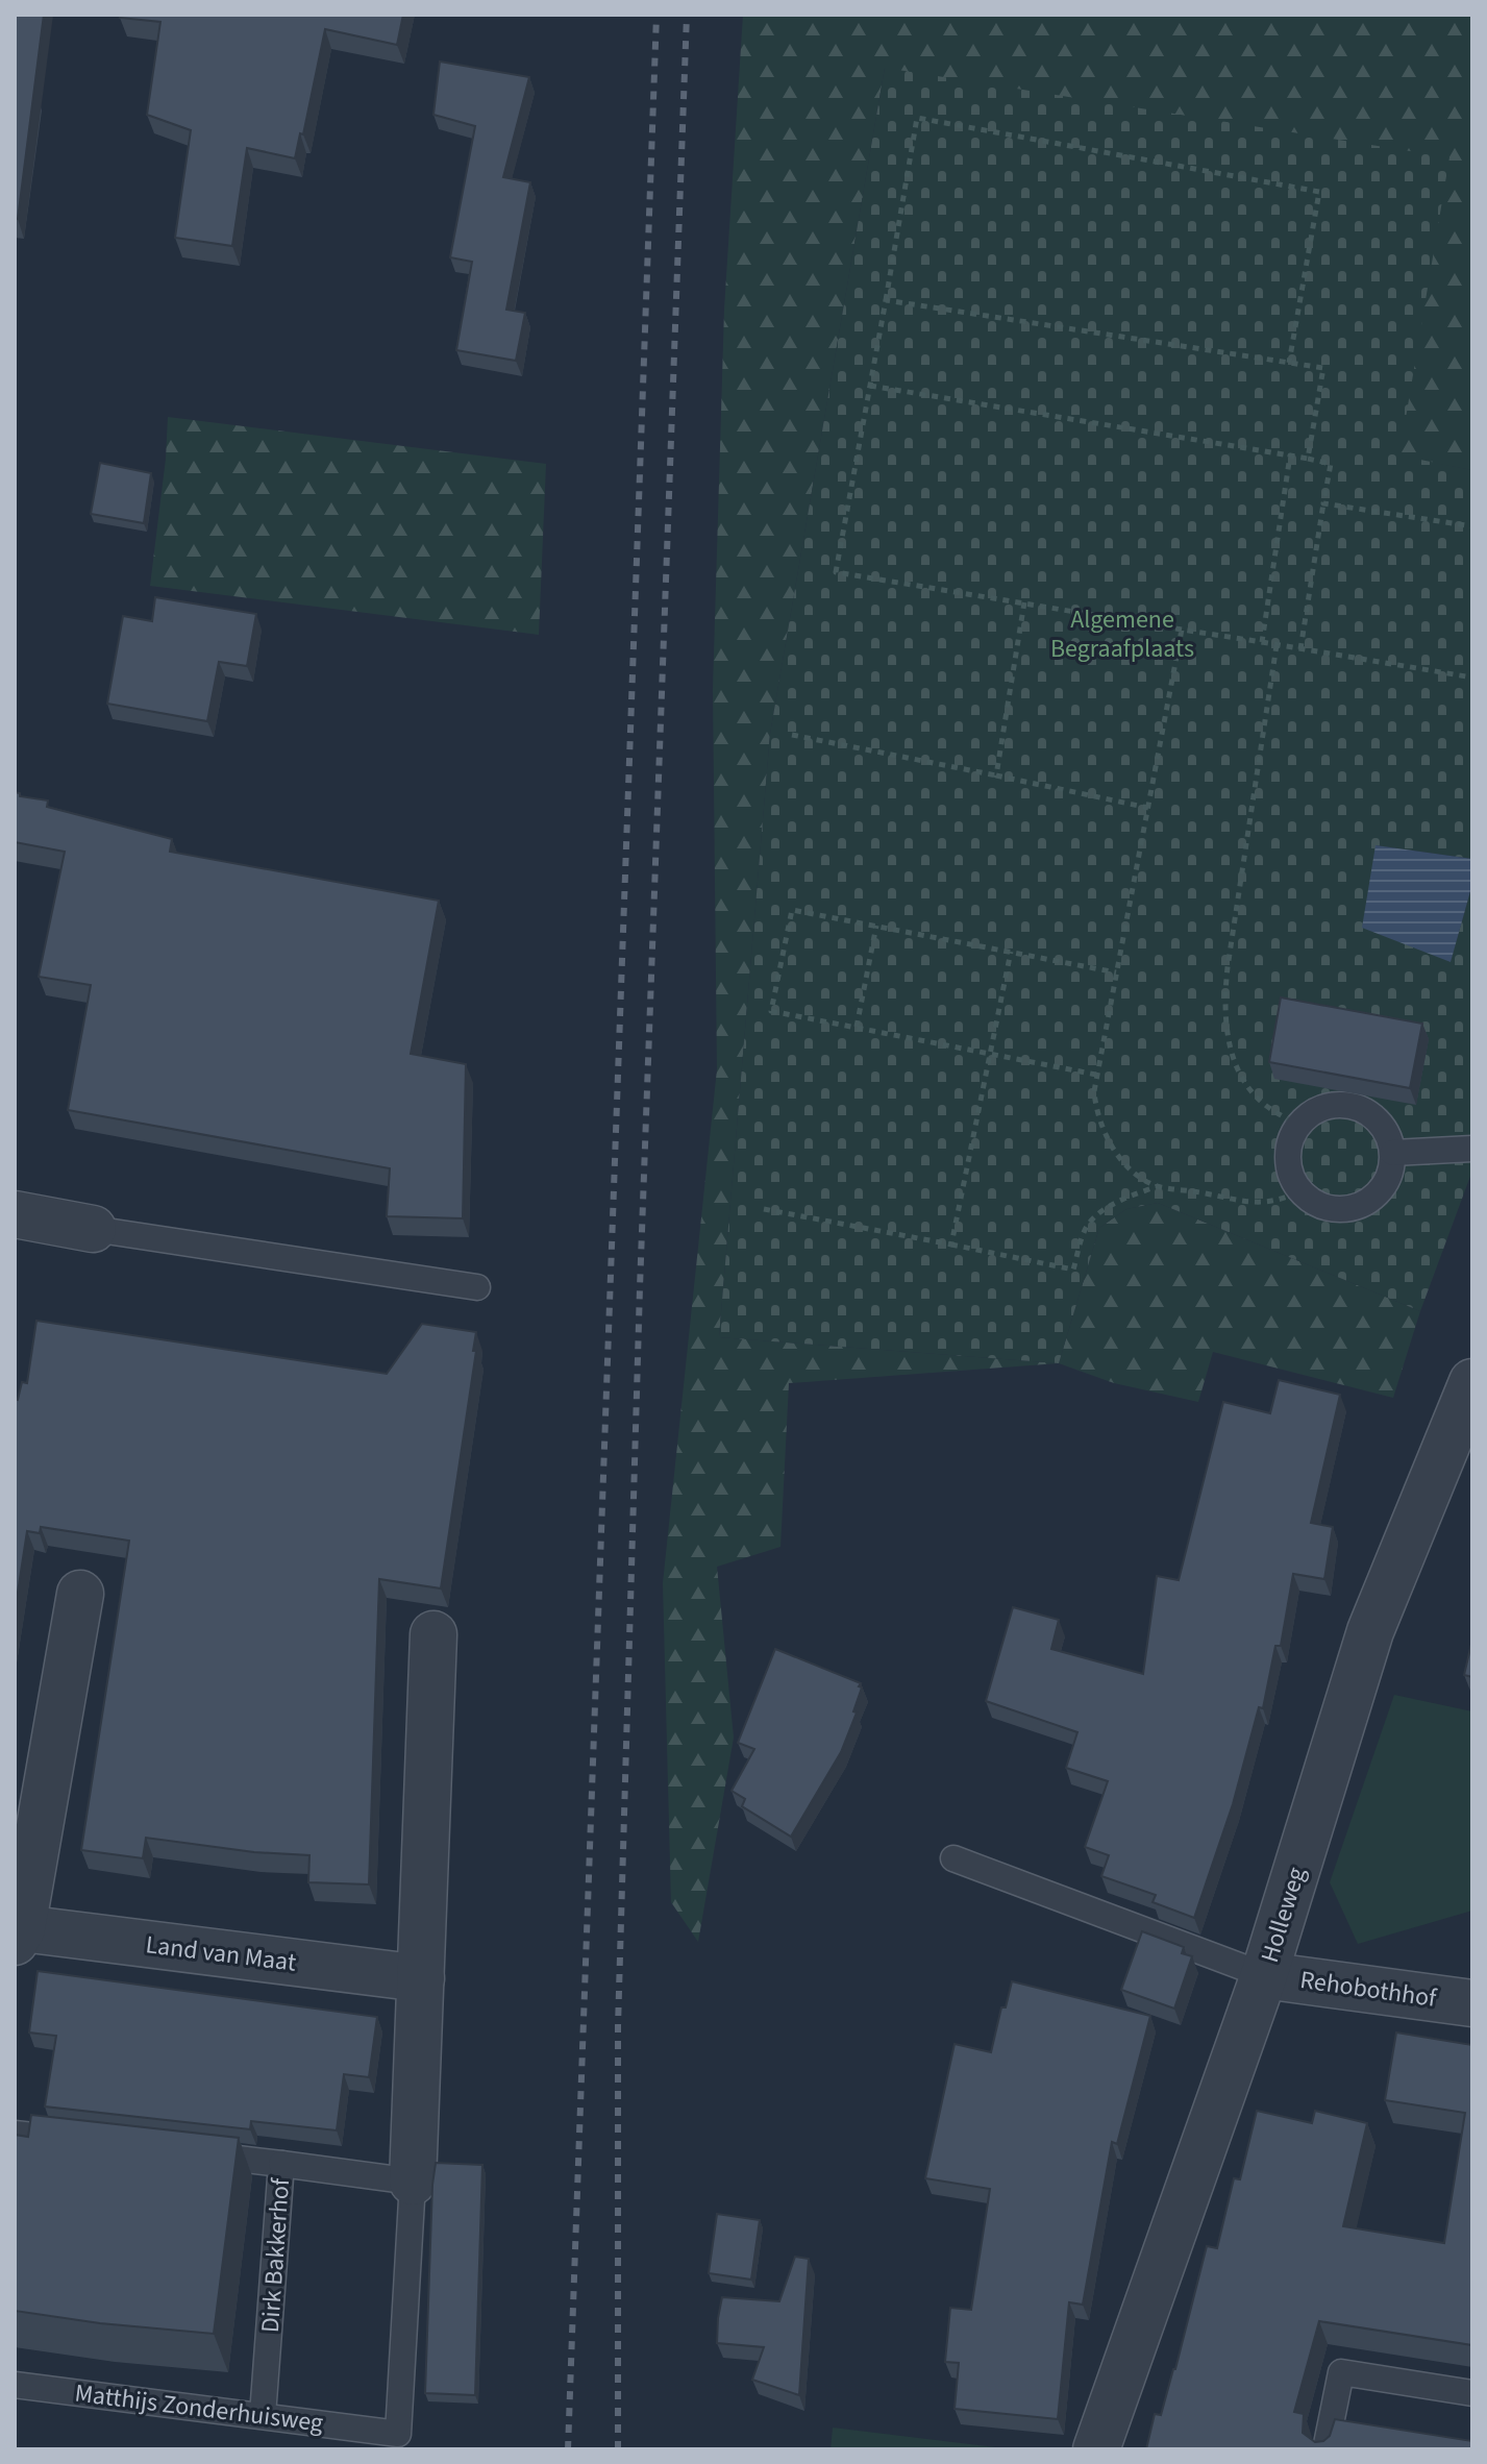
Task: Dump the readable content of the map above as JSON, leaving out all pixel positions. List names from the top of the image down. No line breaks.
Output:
{"streets":{"street":["Holleweg","Land van Maat","Rehobothhof"],"lane":["Dirk Bakkerhof","Matthijs Zonderhuisweg"]},"crossings":[["Holleweg","Rehobothhof"],["Dirk Bakkerhof","Matthijs Zonderhuisweg"]],"parks":["Algemene Begraafplaats"]}
